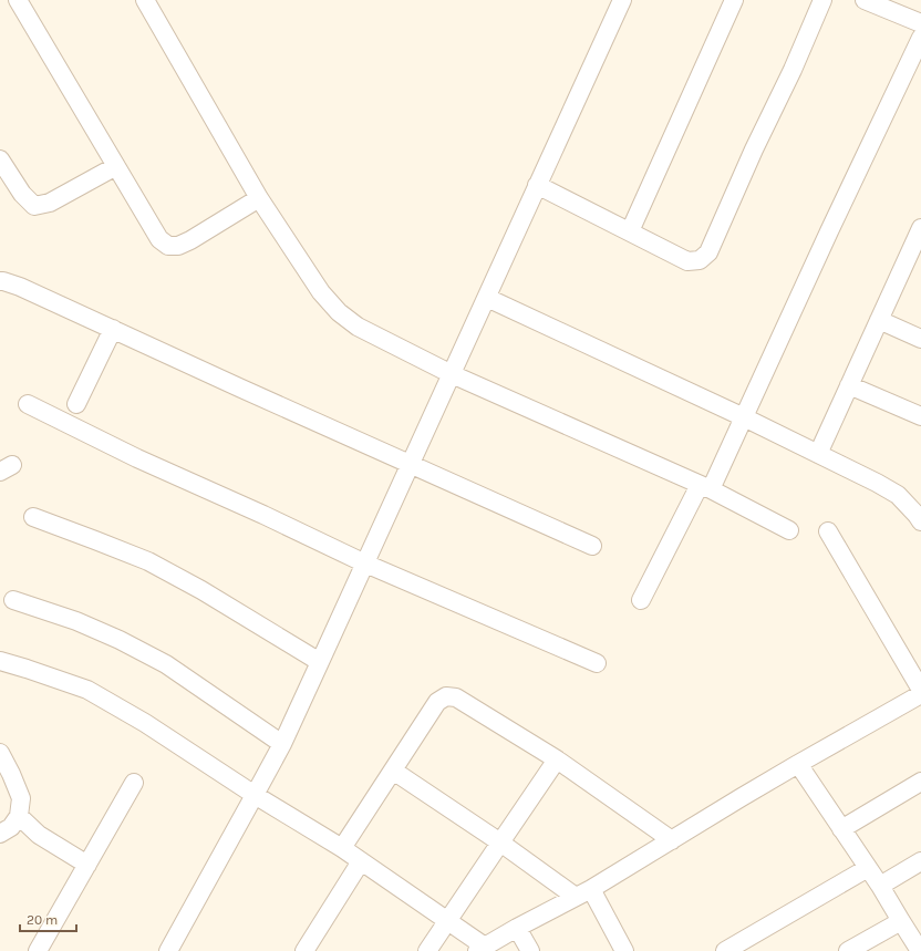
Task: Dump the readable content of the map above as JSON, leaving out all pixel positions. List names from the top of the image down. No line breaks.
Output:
{"scale_bar":"20 m"}
